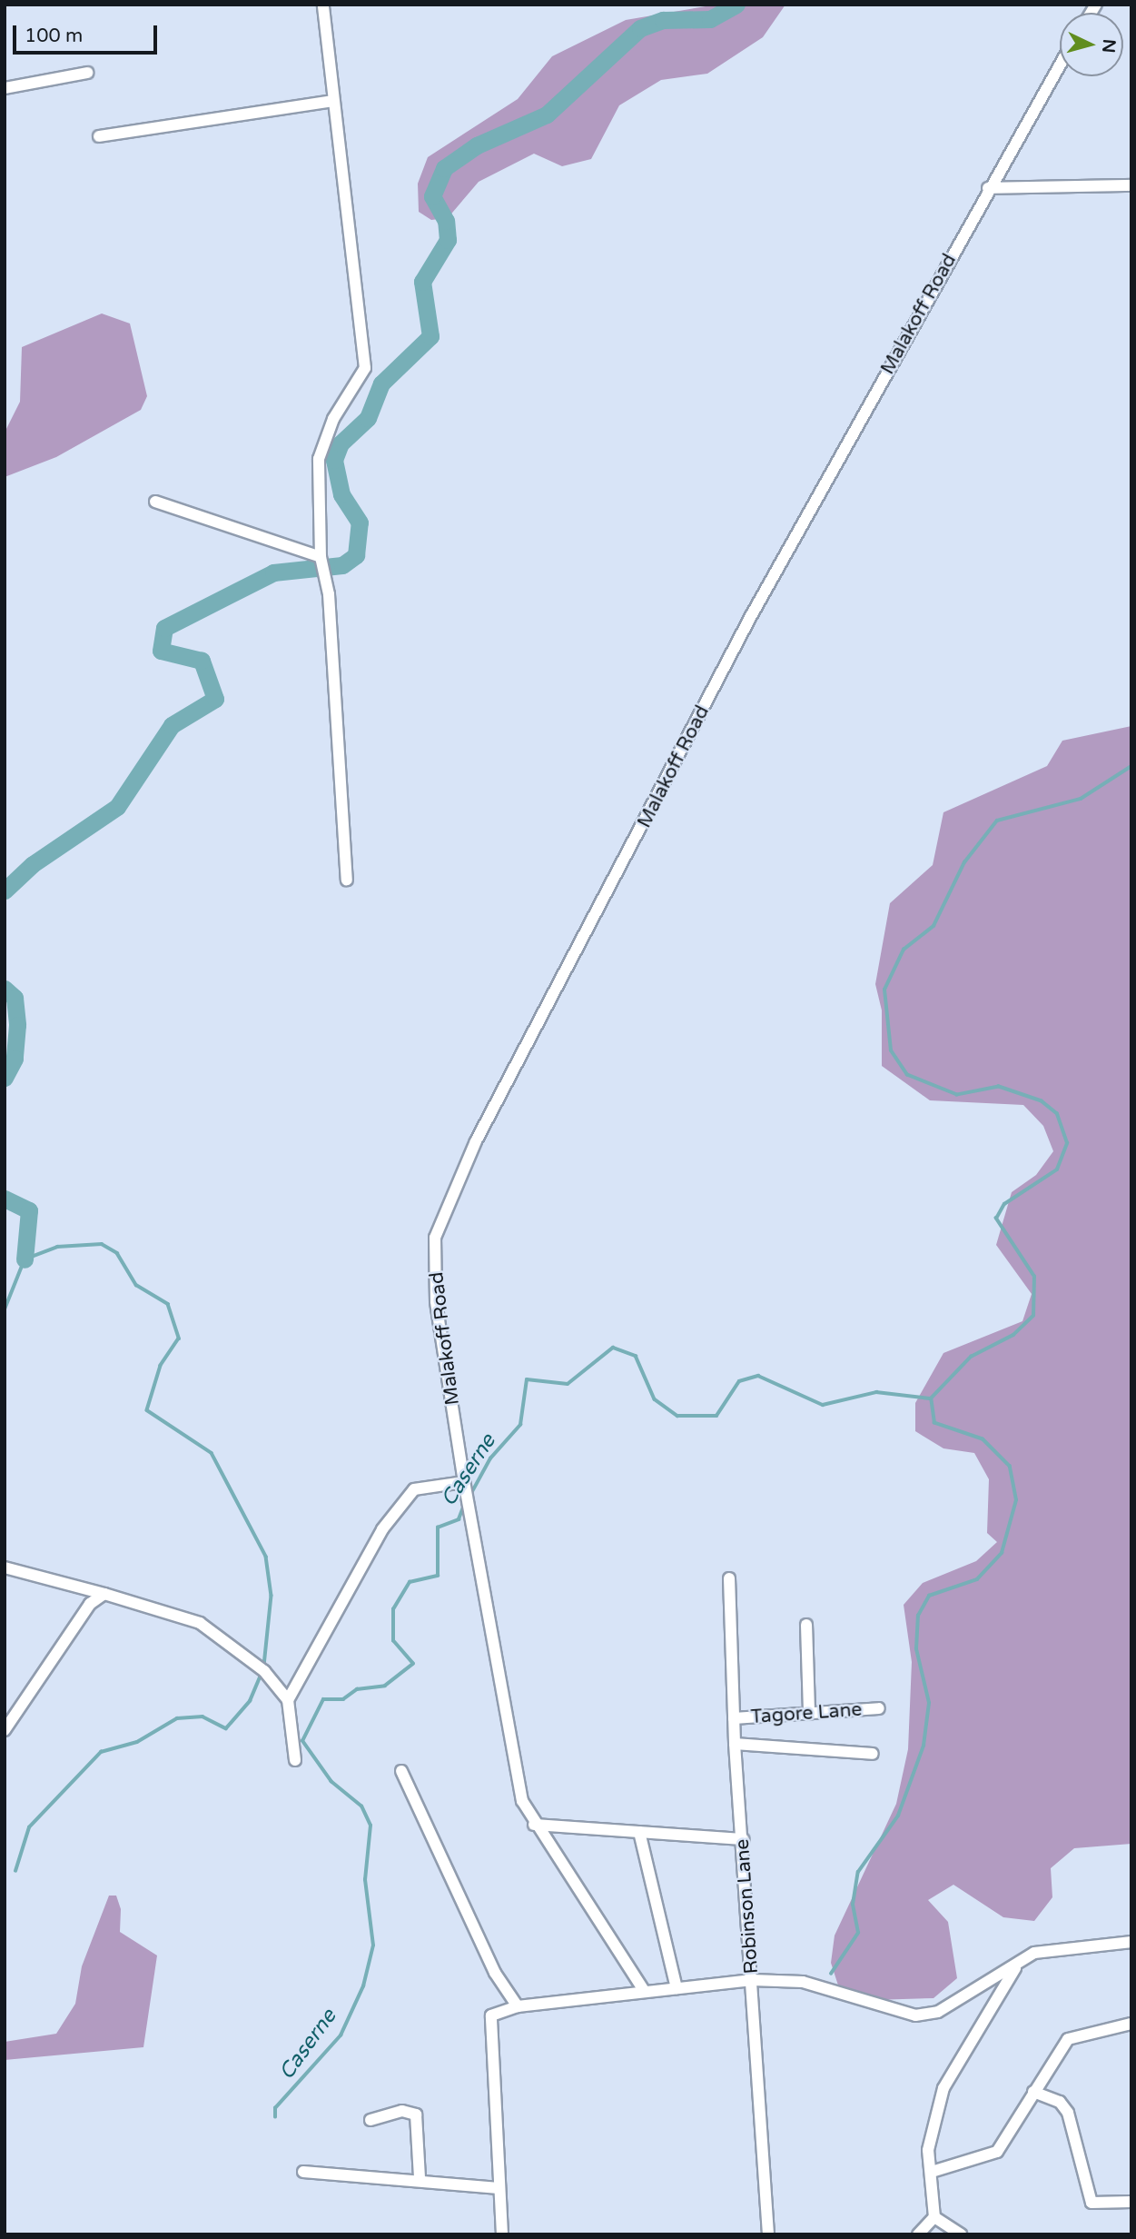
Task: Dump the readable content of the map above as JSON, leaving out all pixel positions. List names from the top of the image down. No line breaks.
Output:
{"streets":{"street":["Malakoff Road","Tagore Lane","Robinson Lane"]},"crossings":[["Tagore Lane","Robinson Lane"]],"water":["Caserne"],"scale_bar":"100 m","north":"right"}
